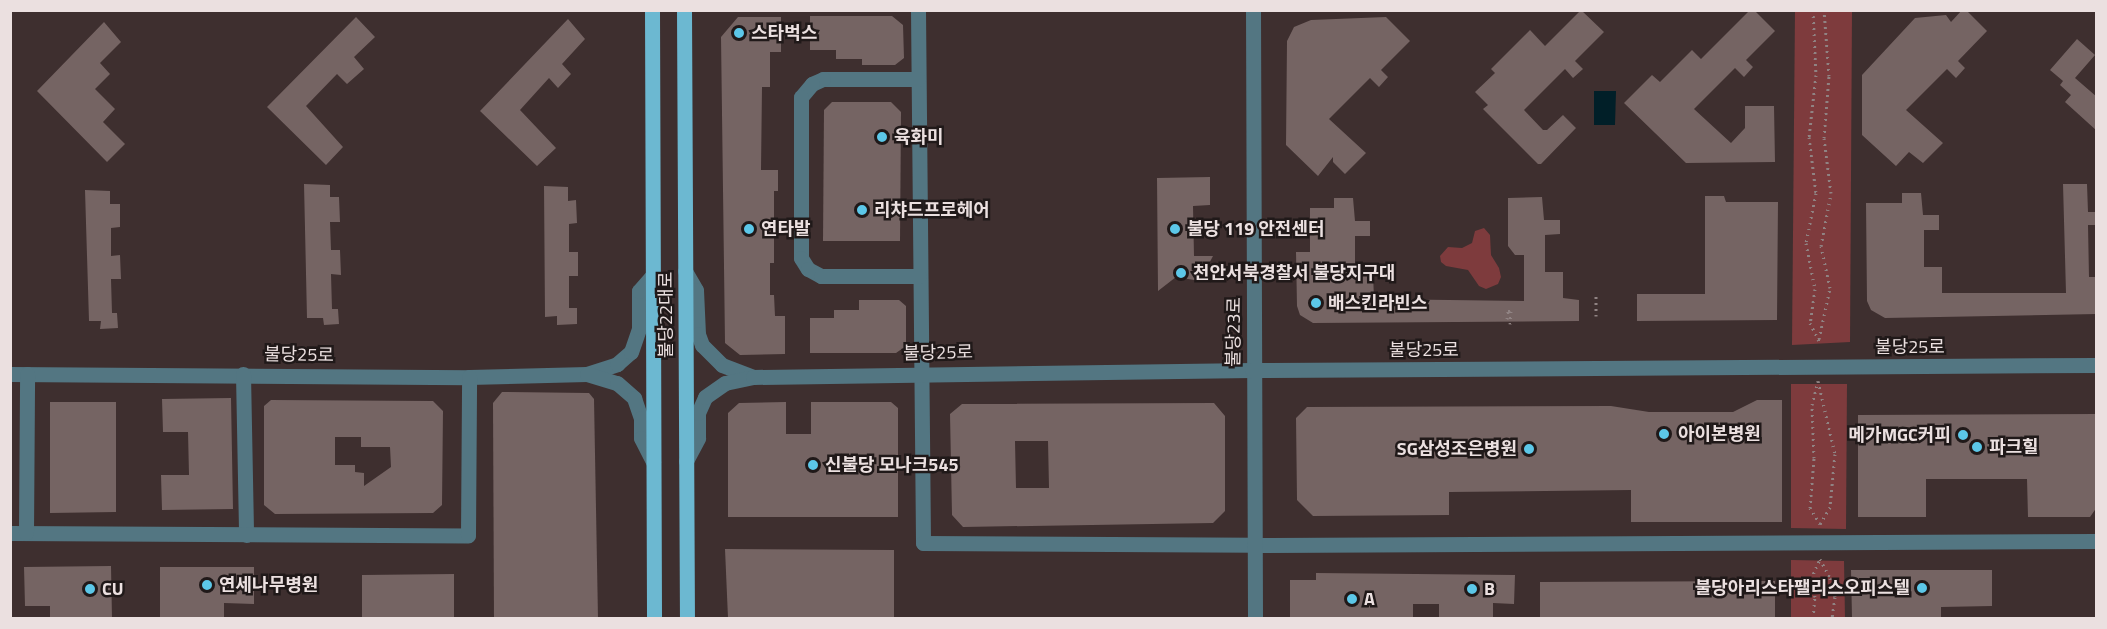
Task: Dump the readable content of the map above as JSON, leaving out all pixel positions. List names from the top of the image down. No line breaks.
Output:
{"streets":{"main road":["불당22대로"],"street":["불당23로","불당25로"]},"crossings":[["불당23로","불당25로"]],"places":["스타벅스","육화미","리챠드프로헤어","연타발","불당 119 안전센터","천안서북경찰서 불당지구대","배스킨라빈스","아이본병원","메가MGC커피","파크힐","SG삼성조은병원","신불당 모나크545","연세나무병원","불당아리스타팰리스오피스텔","CU","B","A"]}
